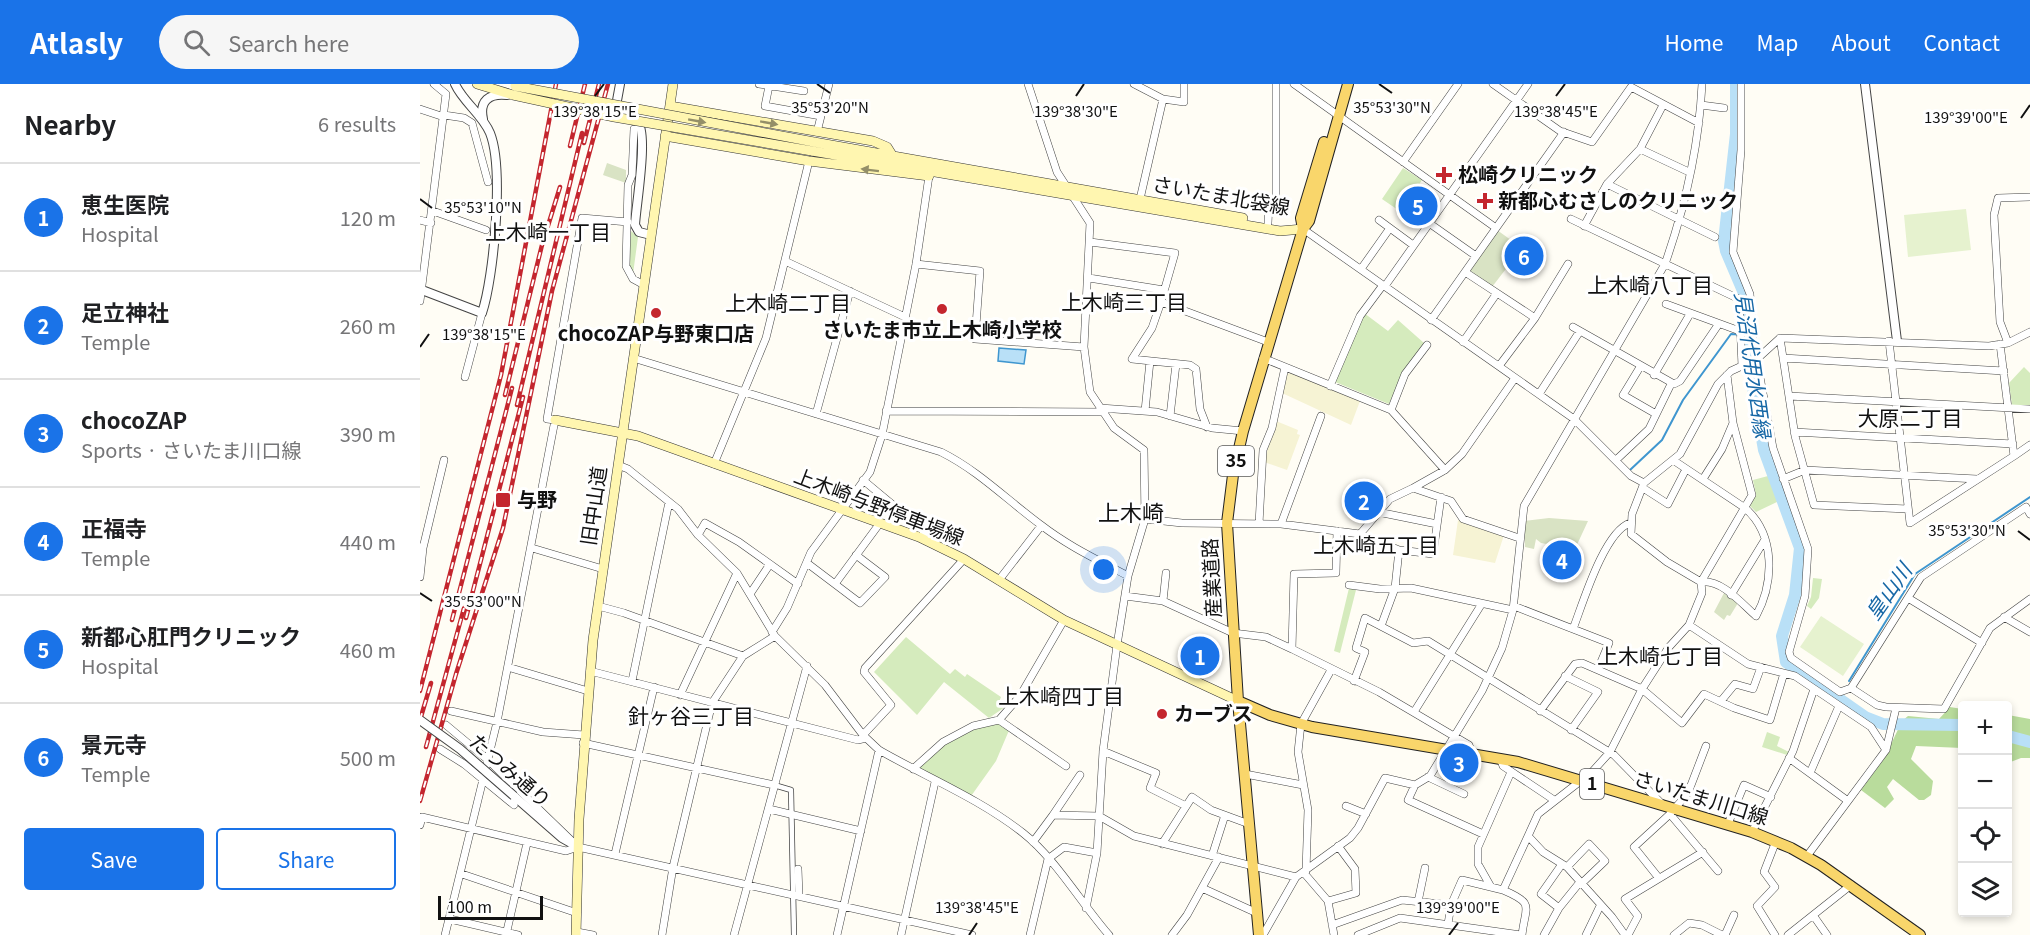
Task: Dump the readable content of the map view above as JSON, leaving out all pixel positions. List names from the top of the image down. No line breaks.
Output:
{"streets":{"main road":["さいたま北袋線","35","旧中山道","上木崎与野停車場線","産業道路","1","さいたま川口線"],"street":["たつみ通り"]},"crossings":[["さいたま北袋線","旧中山道"],["さいたま北袋線","産業道路"],["旧中山道","上木崎与野停車場線"],["旧中山道","たつみ通り"],["上木崎与野停車場線","産業道路"],["上木崎与野停車場線","さいたま川口線"],["産業道路","さいたま川口線"]],"districts":["上木崎一丁目","上木崎八丁目","上木崎三丁目","上木崎二丁目","大原二丁目","上木崎","上木崎五丁目","上木崎七丁目","上木崎四丁目","針ヶ谷三丁目"],"water":["見沼代用水西縁","皇山川"],"places":{"health":["松崎クリニック","新都心むさしのクリニック"],"other":["さいたま市立上木崎小学校","chocoZAP与野東口店","カーブス"],"transit":["与野"]},"scale_bar":"100 m","page":{"header":"Atlasly","search":"Search here","nav":["Home","Map","About","Contact"],"heading":["Nearby","6 results"],"list":[{"mark":"1","name":"恵生医院","note":"Hospital","value":"120 m"},{"mark":"2","name":"足立神社","note":"Temple","value":"260 m"},{"mark":"3","name":"chocoZAP","note":"Sports · さいたま川口線","value":"390 m"},{"mark":"4","name":"正福寺","note":"Temple","value":"440 m"},{"mark":"5","name":"新都心肛門クリニック","note":"Hospital","value":"460 m"},{"mark":"6","name":"景元寺","note":"Temple","value":"500 m"}],"pins":["5","6","2","4","1","3"],"map_buttons":["+","−"],"buttons":["Save","Share"],"scale":"100 m"},"coordinates":["35°53'20\"N","35°53'30\"N","139°38'15\"E","139°38'30\"E","139°38'45\"E","139°39'00\"E","35°53'10\"N","35°53'00\"N"]}
